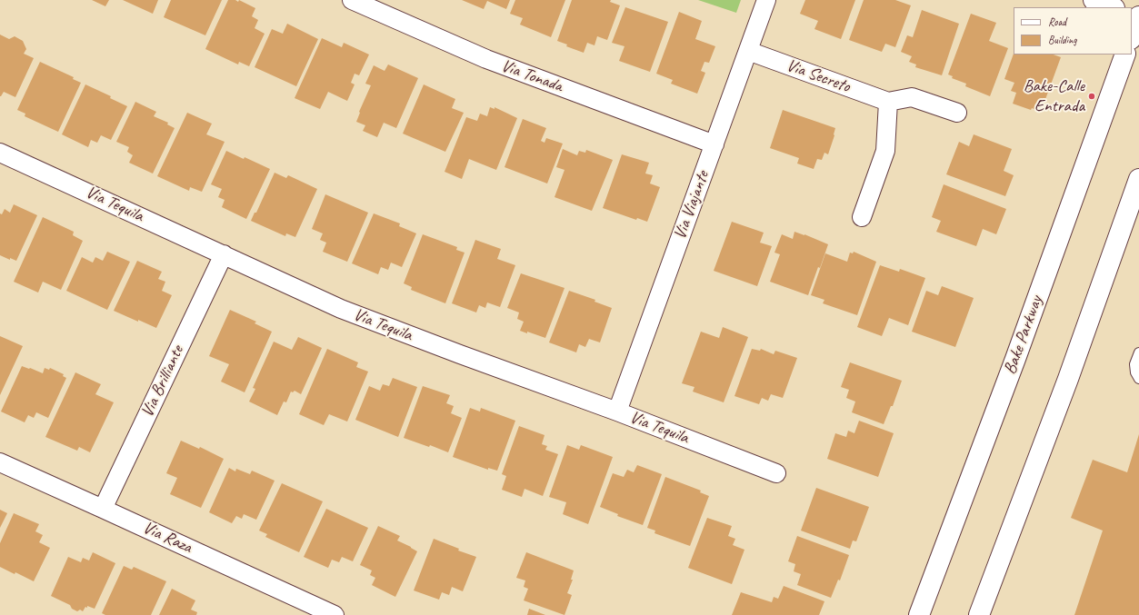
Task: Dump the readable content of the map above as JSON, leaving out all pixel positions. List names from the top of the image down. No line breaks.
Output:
{"streets":{"main road":["Bake Parkway"],"street":["Via Tonada","Via Secreto","Via Tequila","Via Viajante","Via Brilliante","Via Raza"]},"crossings":[["Via Tonada","Via Viajante"],["Via Secreto","Via Viajante"],["Via Tequila","Via Viajante"],["Via Tequila","Via Brilliante"],["Via Brilliante","Via Raza"]],"places":["Bake-Calle Entrada"],"legend":["Road","Building"]}
